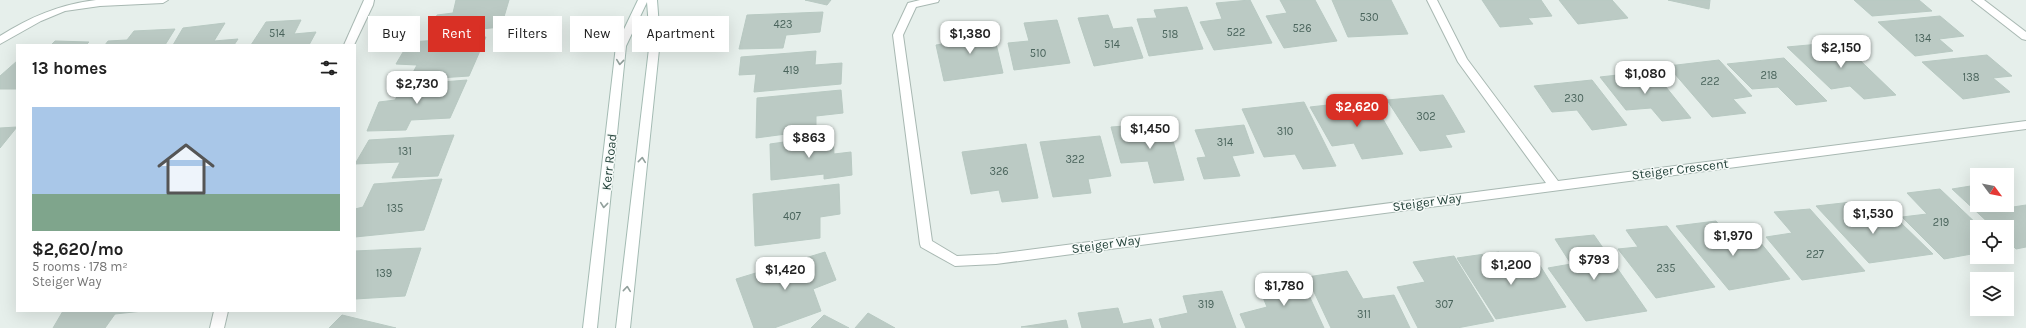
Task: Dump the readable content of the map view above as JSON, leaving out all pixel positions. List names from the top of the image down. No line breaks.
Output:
{"streets":{"street":["Kerr Road","Steiger Crescent","Steiger Way"]},"crossings":[["Steiger Crescent","Steiger Way"]],"house_numbers":["530","423","526","522","514","518","134","514","510","419","218","138","222","230","302","310","314","131","322","326","135","407","219","227","235","139","319","307","311"],"north":"bottom right","page":{"chip":["Buy","Rent","Filters","New","Apartment"],"price":["$1,380","$2,150","$1,080","$2,730","$2,620","$1,450","$863","$1,530","$1,970","$793","$1,200","$1,420","$1,780"],"heading":"13 homes","list":[{"name":"$2,620/mo","note":"5 rooms · 178 m² · Steiger Way"}]}}
